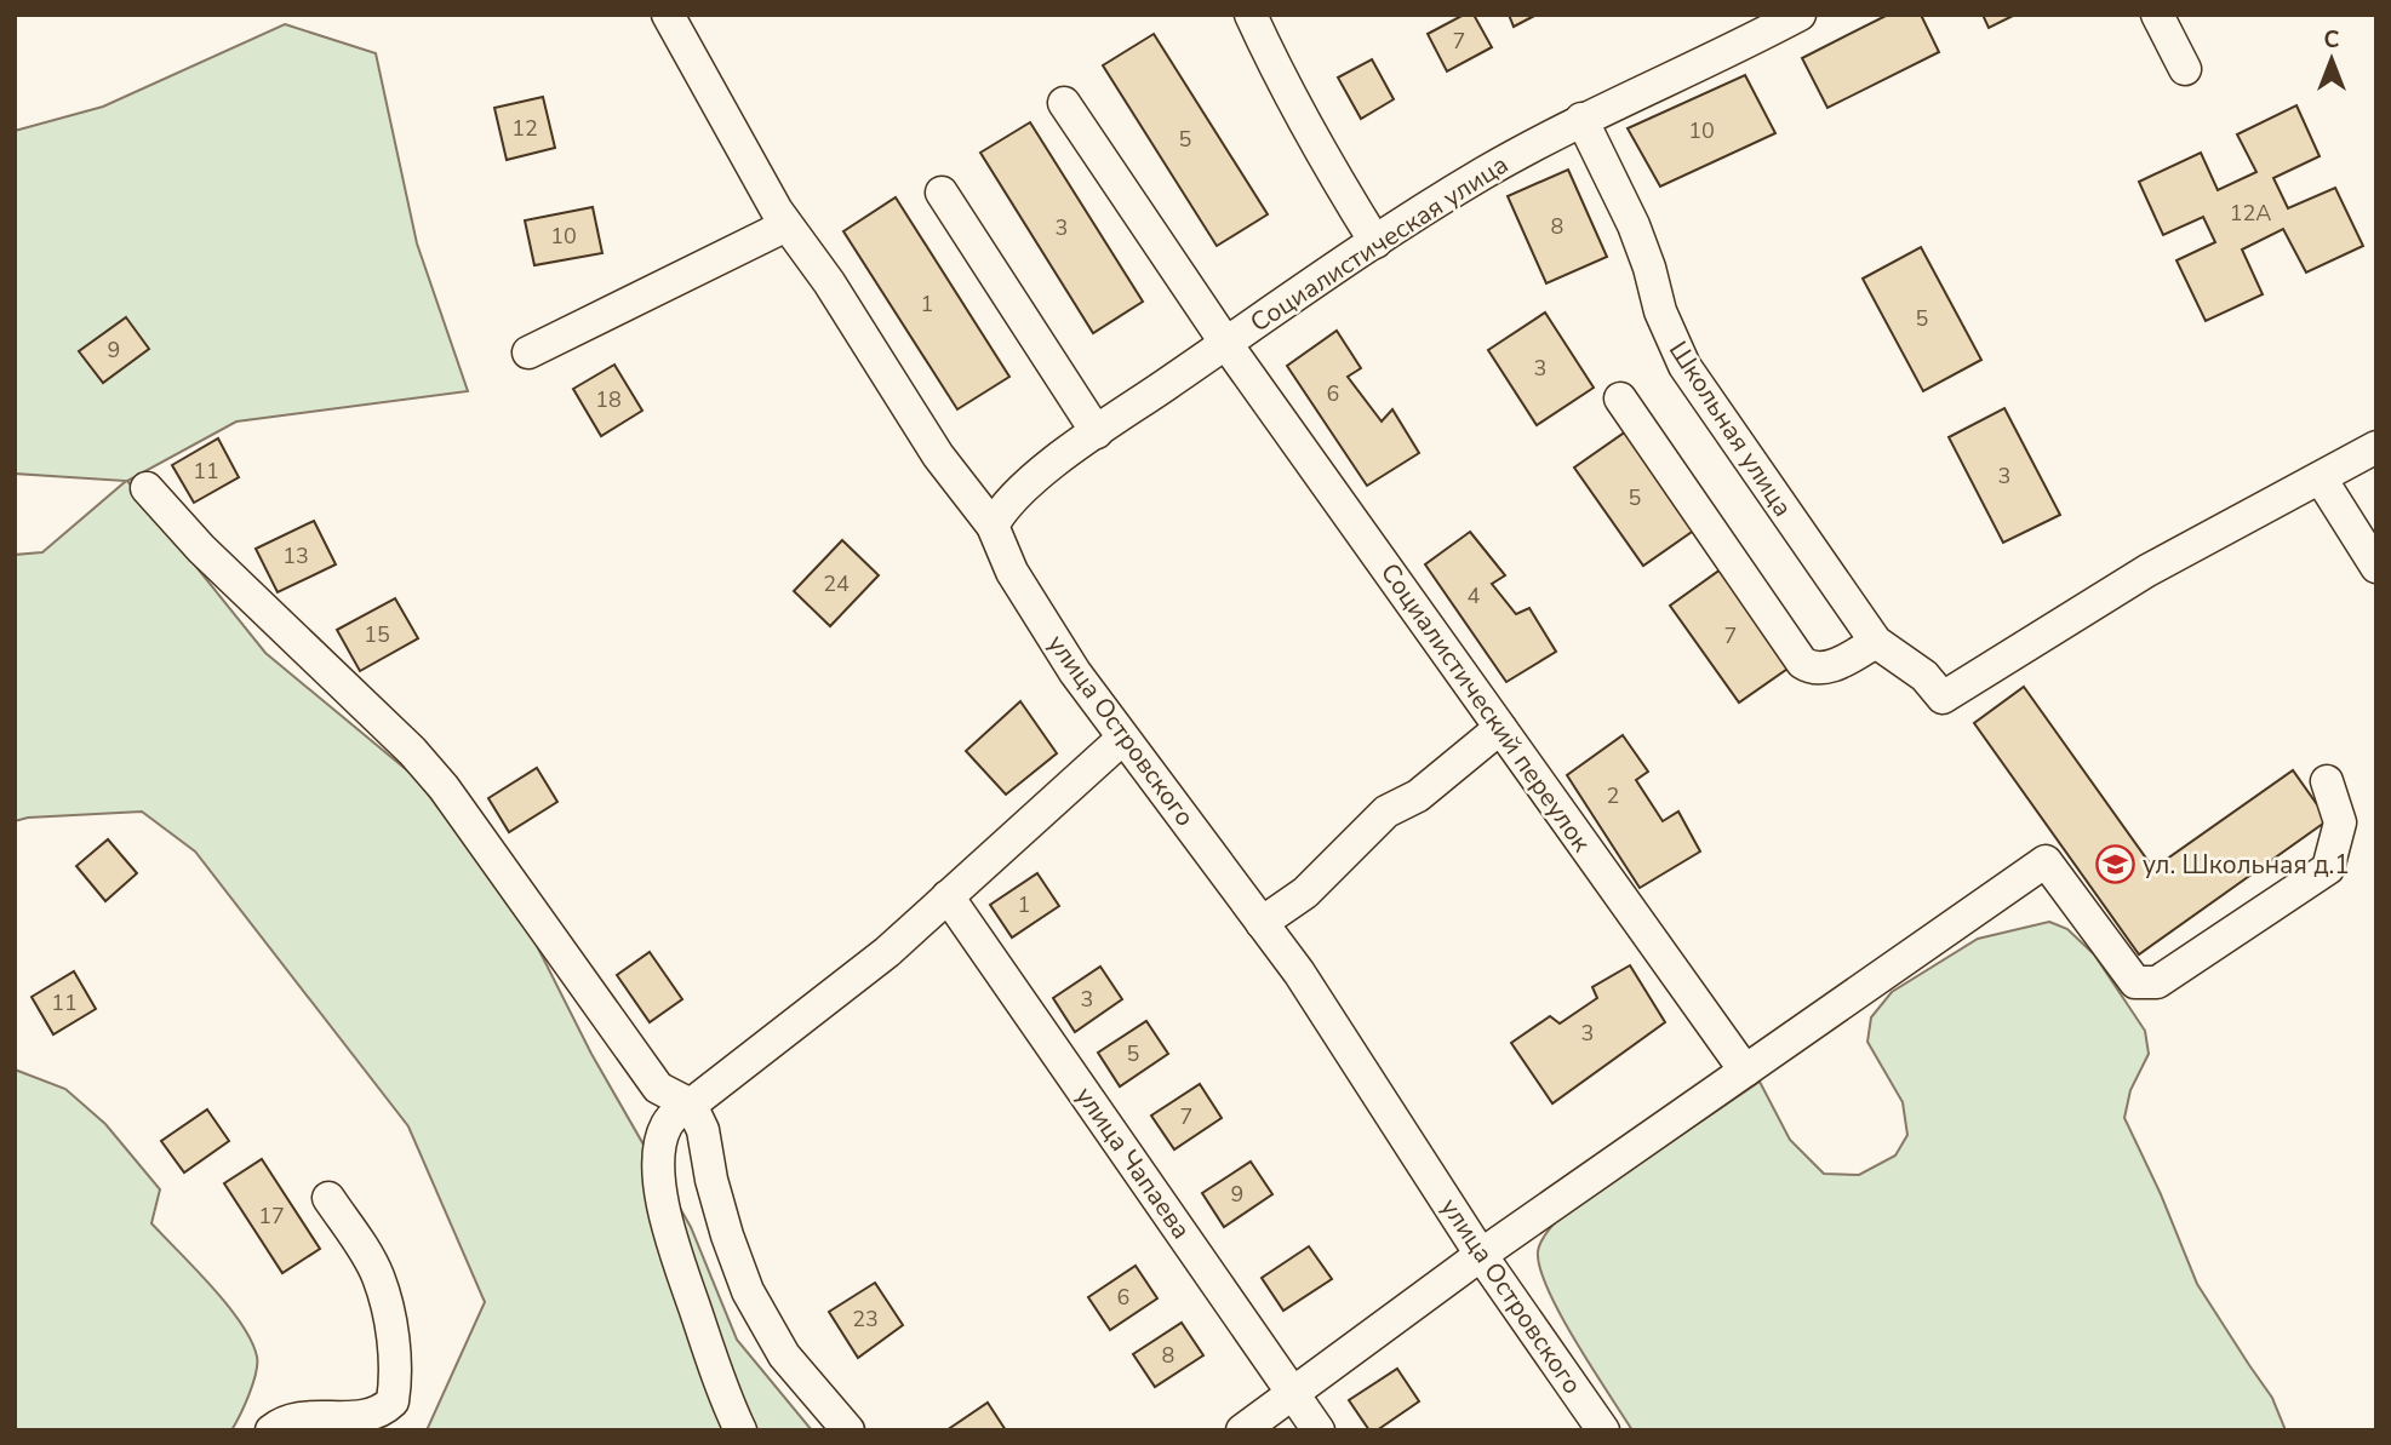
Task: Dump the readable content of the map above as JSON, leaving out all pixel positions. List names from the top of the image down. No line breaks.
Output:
{"streets":{"street":["Социалистическая улица","Школьная улица","Социалистический переулок","улица Островского","улица Чапаева"]},"crossings":[["Социалистическая улица","Школьная улица"],["Социалистическая улица","Социалистический переулок"],["Социалистическая улица","улица Островского"]],"places":{"school or university":["ул. Школьная д.1"]},"house_numbers":["7","12","10","5","12А","8","3","10","1","5","9","3","6","18","11","3","5","13","24","4","15","7","2","1","3","11","3","5","7","9","17","6","23","8"],"north":"top"}
